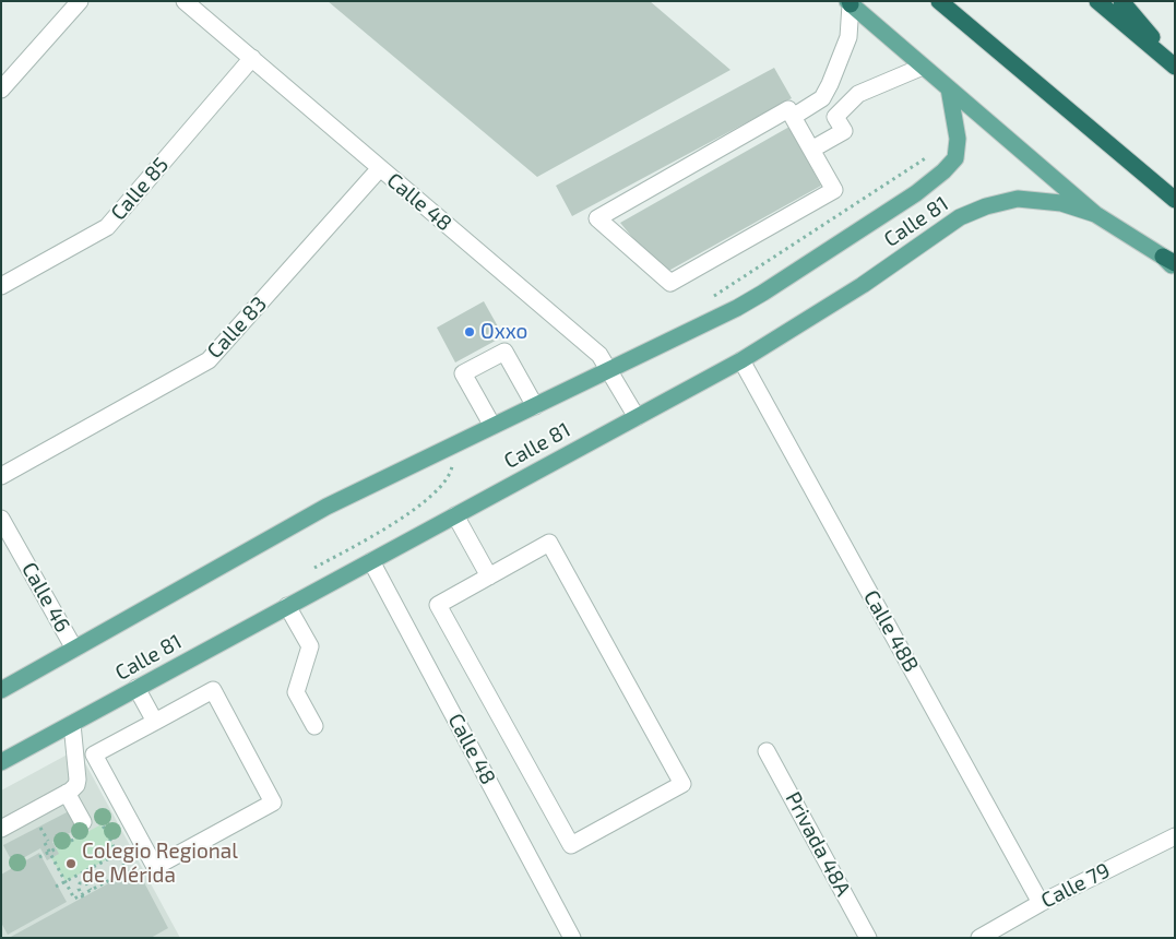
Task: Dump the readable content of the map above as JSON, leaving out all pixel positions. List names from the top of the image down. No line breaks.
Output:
{"streets":{"main road":["Calle 81"],"street":["Calle 85","Calle 48","Calle 83","Calle 46","Calle 48B","Privada 48A","Calle 79"]},"crossings":[["Calle 85","Calle 48"],["Calle 48","Calle 81"],["Calle 48","Calle 83"],["Calle 81","Calle 46"],["Calle 81","Calle 48B"],["Calle 48B","Calle 79"]],"places":["Oxxo","Colegio Regional de Mérida"]}
